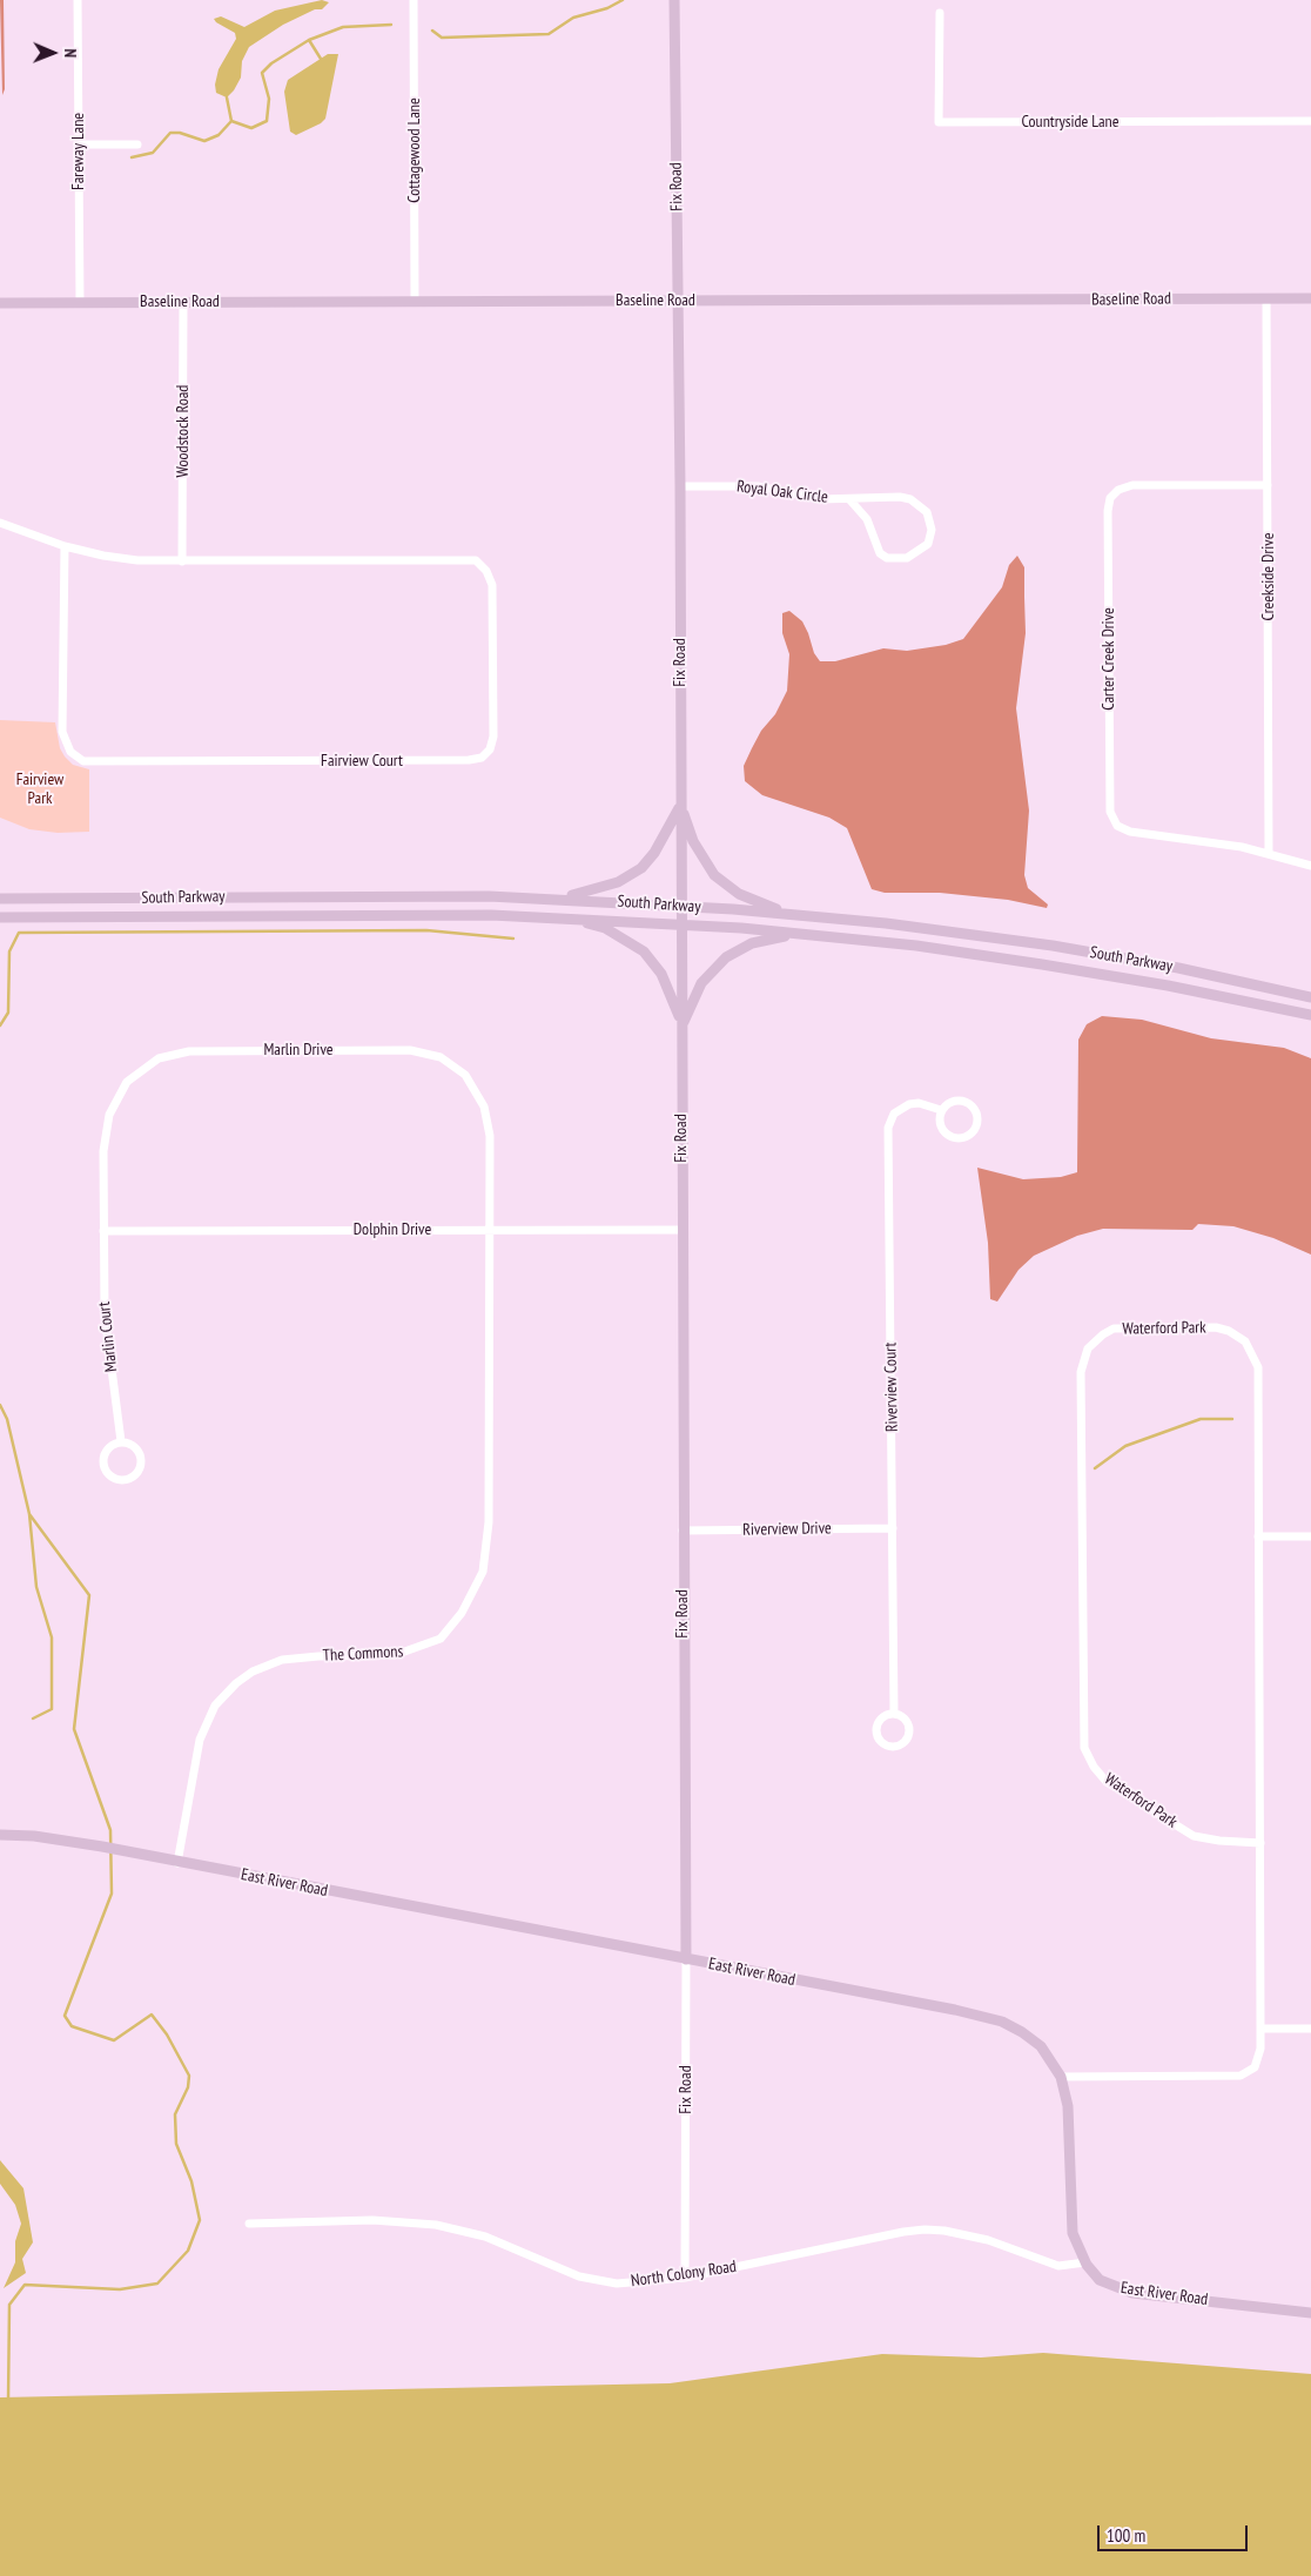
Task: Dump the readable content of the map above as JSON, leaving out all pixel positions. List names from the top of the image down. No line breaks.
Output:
{"streets":{"main road":["Fix Road","Baseline Road","South Parkway","East River Road"],"street":["Countryside Lane","Cottagewood Lane","Fareway Lane","Woodstock Road","Royal Oak Circle","Creekside Drive","Carter Creek Drive","Fairview Court","Marlin Drive","Dolphin Drive","Waterford Park","Marlin Court","Riverview Court","Riverview Drive","The Commons","North Colony Road"]},"crossings":[["Cottagewood Lane","Baseline Road"],["Fareway Lane","Baseline Road"],["Fix Road","Baseline Road"],["Fix Road","Royal Oak Circle"],["Fix Road","South Parkway"],["Fix Road","Dolphin Drive"],["Fix Road","Riverview Drive"],["Fix Road","East River Road"],["Fix Road","North Colony Road"],["Baseline Road","Woodstock Road"],["Baseline Road","Creekside Drive"],["Woodstock Road","Fairview Court"],["Creekside Drive","Carter Creek Drive"],["Marlin Drive","Dolphin Drive"],["Marlin Drive","Marlin Court"],["Marlin Drive","The Commons"],["Dolphin Drive","Marlin Court"],["Dolphin Drive","The Commons"],["Waterford Park","East River Road"],["Riverview Court","Riverview Drive"],["The Commons","East River Road"],["East River Road","North Colony Road"]],"parks":["Fairview Park"],"scale_bar":"100 m","north":"right"}
